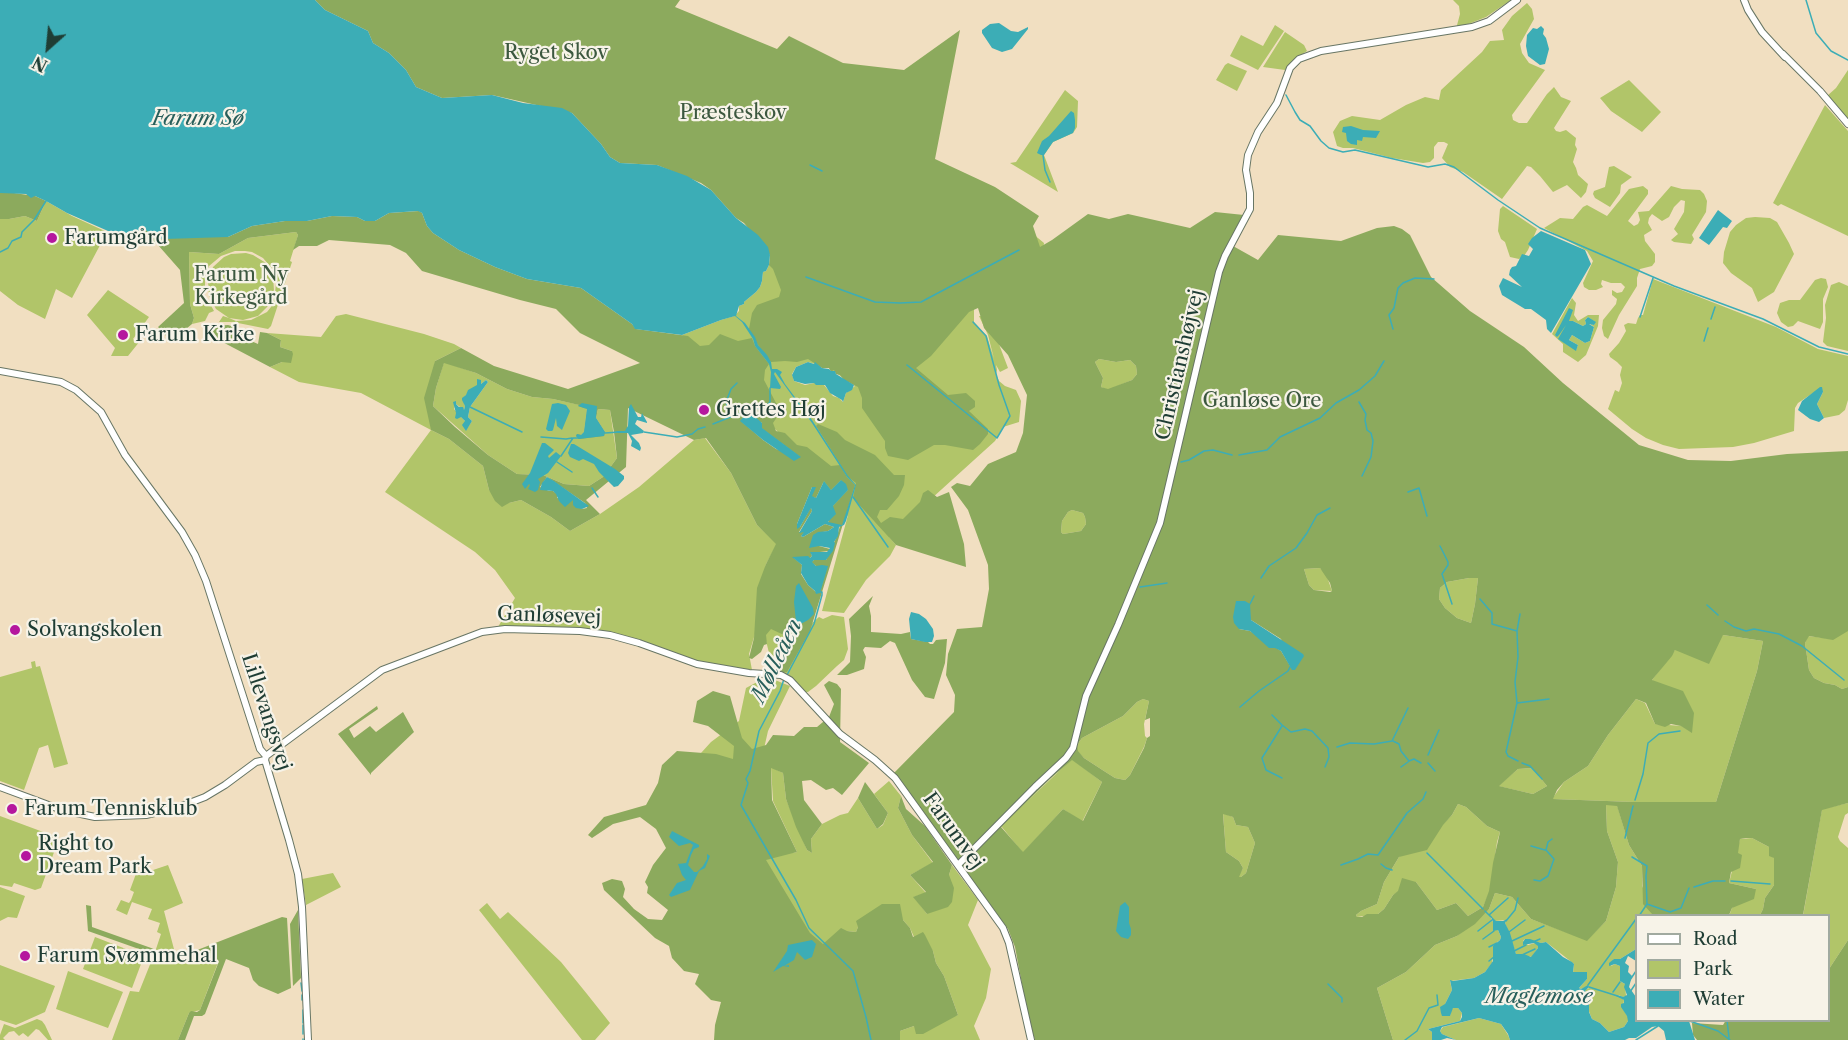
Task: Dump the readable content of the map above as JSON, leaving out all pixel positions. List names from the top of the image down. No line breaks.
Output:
{"streets":{"street":["Christianshøjvej","Ganløsevej","Lillevangsvej","Farumvej"]},"crossings":[["Christianshøjvej","Farumvej"],["Ganløsevej","Lillevangsvej"],["Ganløsevej","Farumvej"]],"water":["Farum Sø","Mølleåen","Maglemose"],"parks":["Ryget Skov","Præsteskov","Farum Ny Kirkegård","Ganløse Ore"],"places":["Farumgård","Farum Kirke","Grettes Høj","Solvangskolen","Farum Tennisklub","Right to Dream Park","Farum Svømmehal"],"legend":["Road","Park","Water"],"north":"bottom left"}
